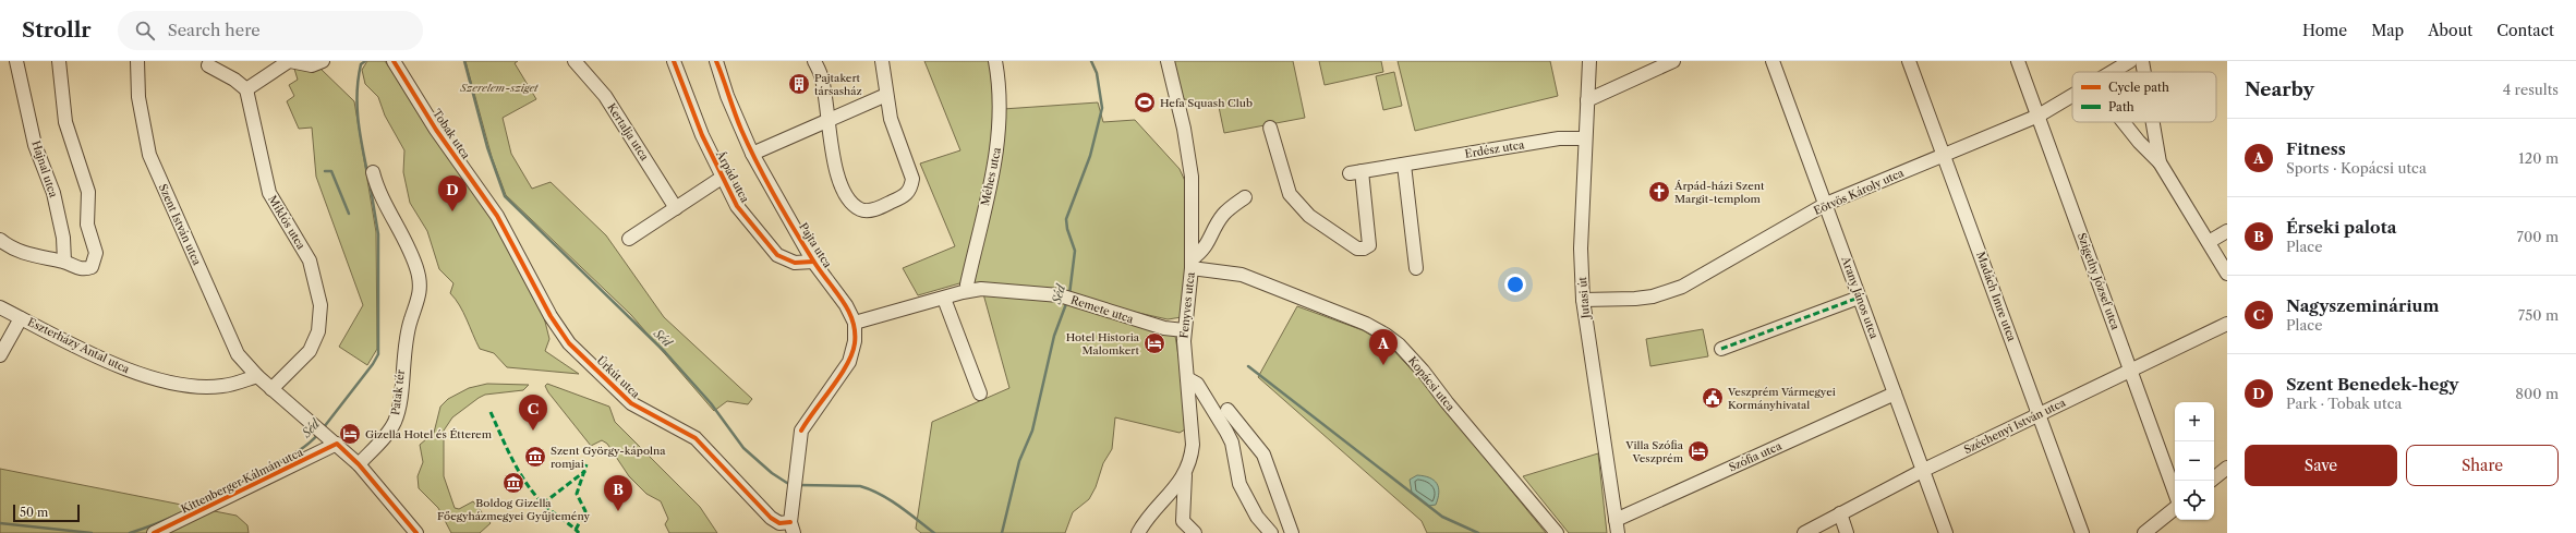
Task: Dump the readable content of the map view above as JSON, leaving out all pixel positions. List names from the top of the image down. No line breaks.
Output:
{"streets":{"street":["Kertalja utca","Tobak utca","Erdész utca","Hajnal utca","Árpád utca","Méhes utca","Eötvös Károly utca","Miklós utca","Szent István utca","Pajta utca","Szigethy József utca","Madách Imre utca","Jutasi út","Arany János utca","Fenyves utca","Remete utca","Eszterházy Antal utca","Úrkút utca","Kopácsi utca","Patak tér","Széchenyi István utca","Szófia utca","Kittenberger Kálmán utca"]},"crossings":[["Tobak utca","Úrkút utca"],["Erdész utca","Jutasi út"],["Árpád utca","Pajta utca"],["Méhes utca","Remete utca"],["Eötvös Károly utca","Szigethy József utca"],["Eötvös Károly utca","Madách Imre utca"],["Eötvös Károly utca","Jutasi út"],["Eötvös Károly utca","Arany János utca"],["Szent István utca","Eszterházy Antal utca"],["Pajta utca","Remete utca"],["Pajta utca","Úrkút utca"],["Szigethy József utca","Széchenyi István utca"],["Madách Imre utca","Széchenyi István utca"],["Jutasi út","Szófia utca"],["Arany János utca","Széchenyi István utca"],["Arany János utca","Szófia utca"],["Fenyves utca","Remete utca"],["Fenyves utca","Kopácsi utca"]],"water":["Séd"],"parks":["Szerelem-sziget"],"places":{"building":["Pajtakert társasház"],"sports":["Hefa Squash Club"],"church":["Árpád-házi Szent Margit-templom"],"hotel":["Hotel Historia Malomkert","Gizella Hotel és Étterem","Villa Szófia Veszprém"],"public building":["Veszprém Vármegyei Kormányhivatal"],"museum":["Szent György-kápolna romjai","Boldog Gizella Főegyházmegyei Gyűjtemény"]},"legend":["Cycle path","Path"],"scale_bar":"50 m","page":{"header":"Strollr","search":"Search here","nav":["Home","Map","About","Contact"],"heading":["Nearby","4 results"],"list":[{"mark":"A","name":"Fitness","note":"Sports · Kopácsi utca","value":"120 m"},{"mark":"B","name":"Érseki palota","note":"Place","value":"700 m"},{"mark":"C","name":"Nagyszeminárium","note":"Place","value":"750 m"},{"mark":"D","name":"Szent Benedek-hegy","note":"Park · Tobak utca","value":"800 m"}],"pins":["D","A","C","B"],"map_buttons":["+","−"],"buttons":["Save","Share"],"scale":"50 m"}}
